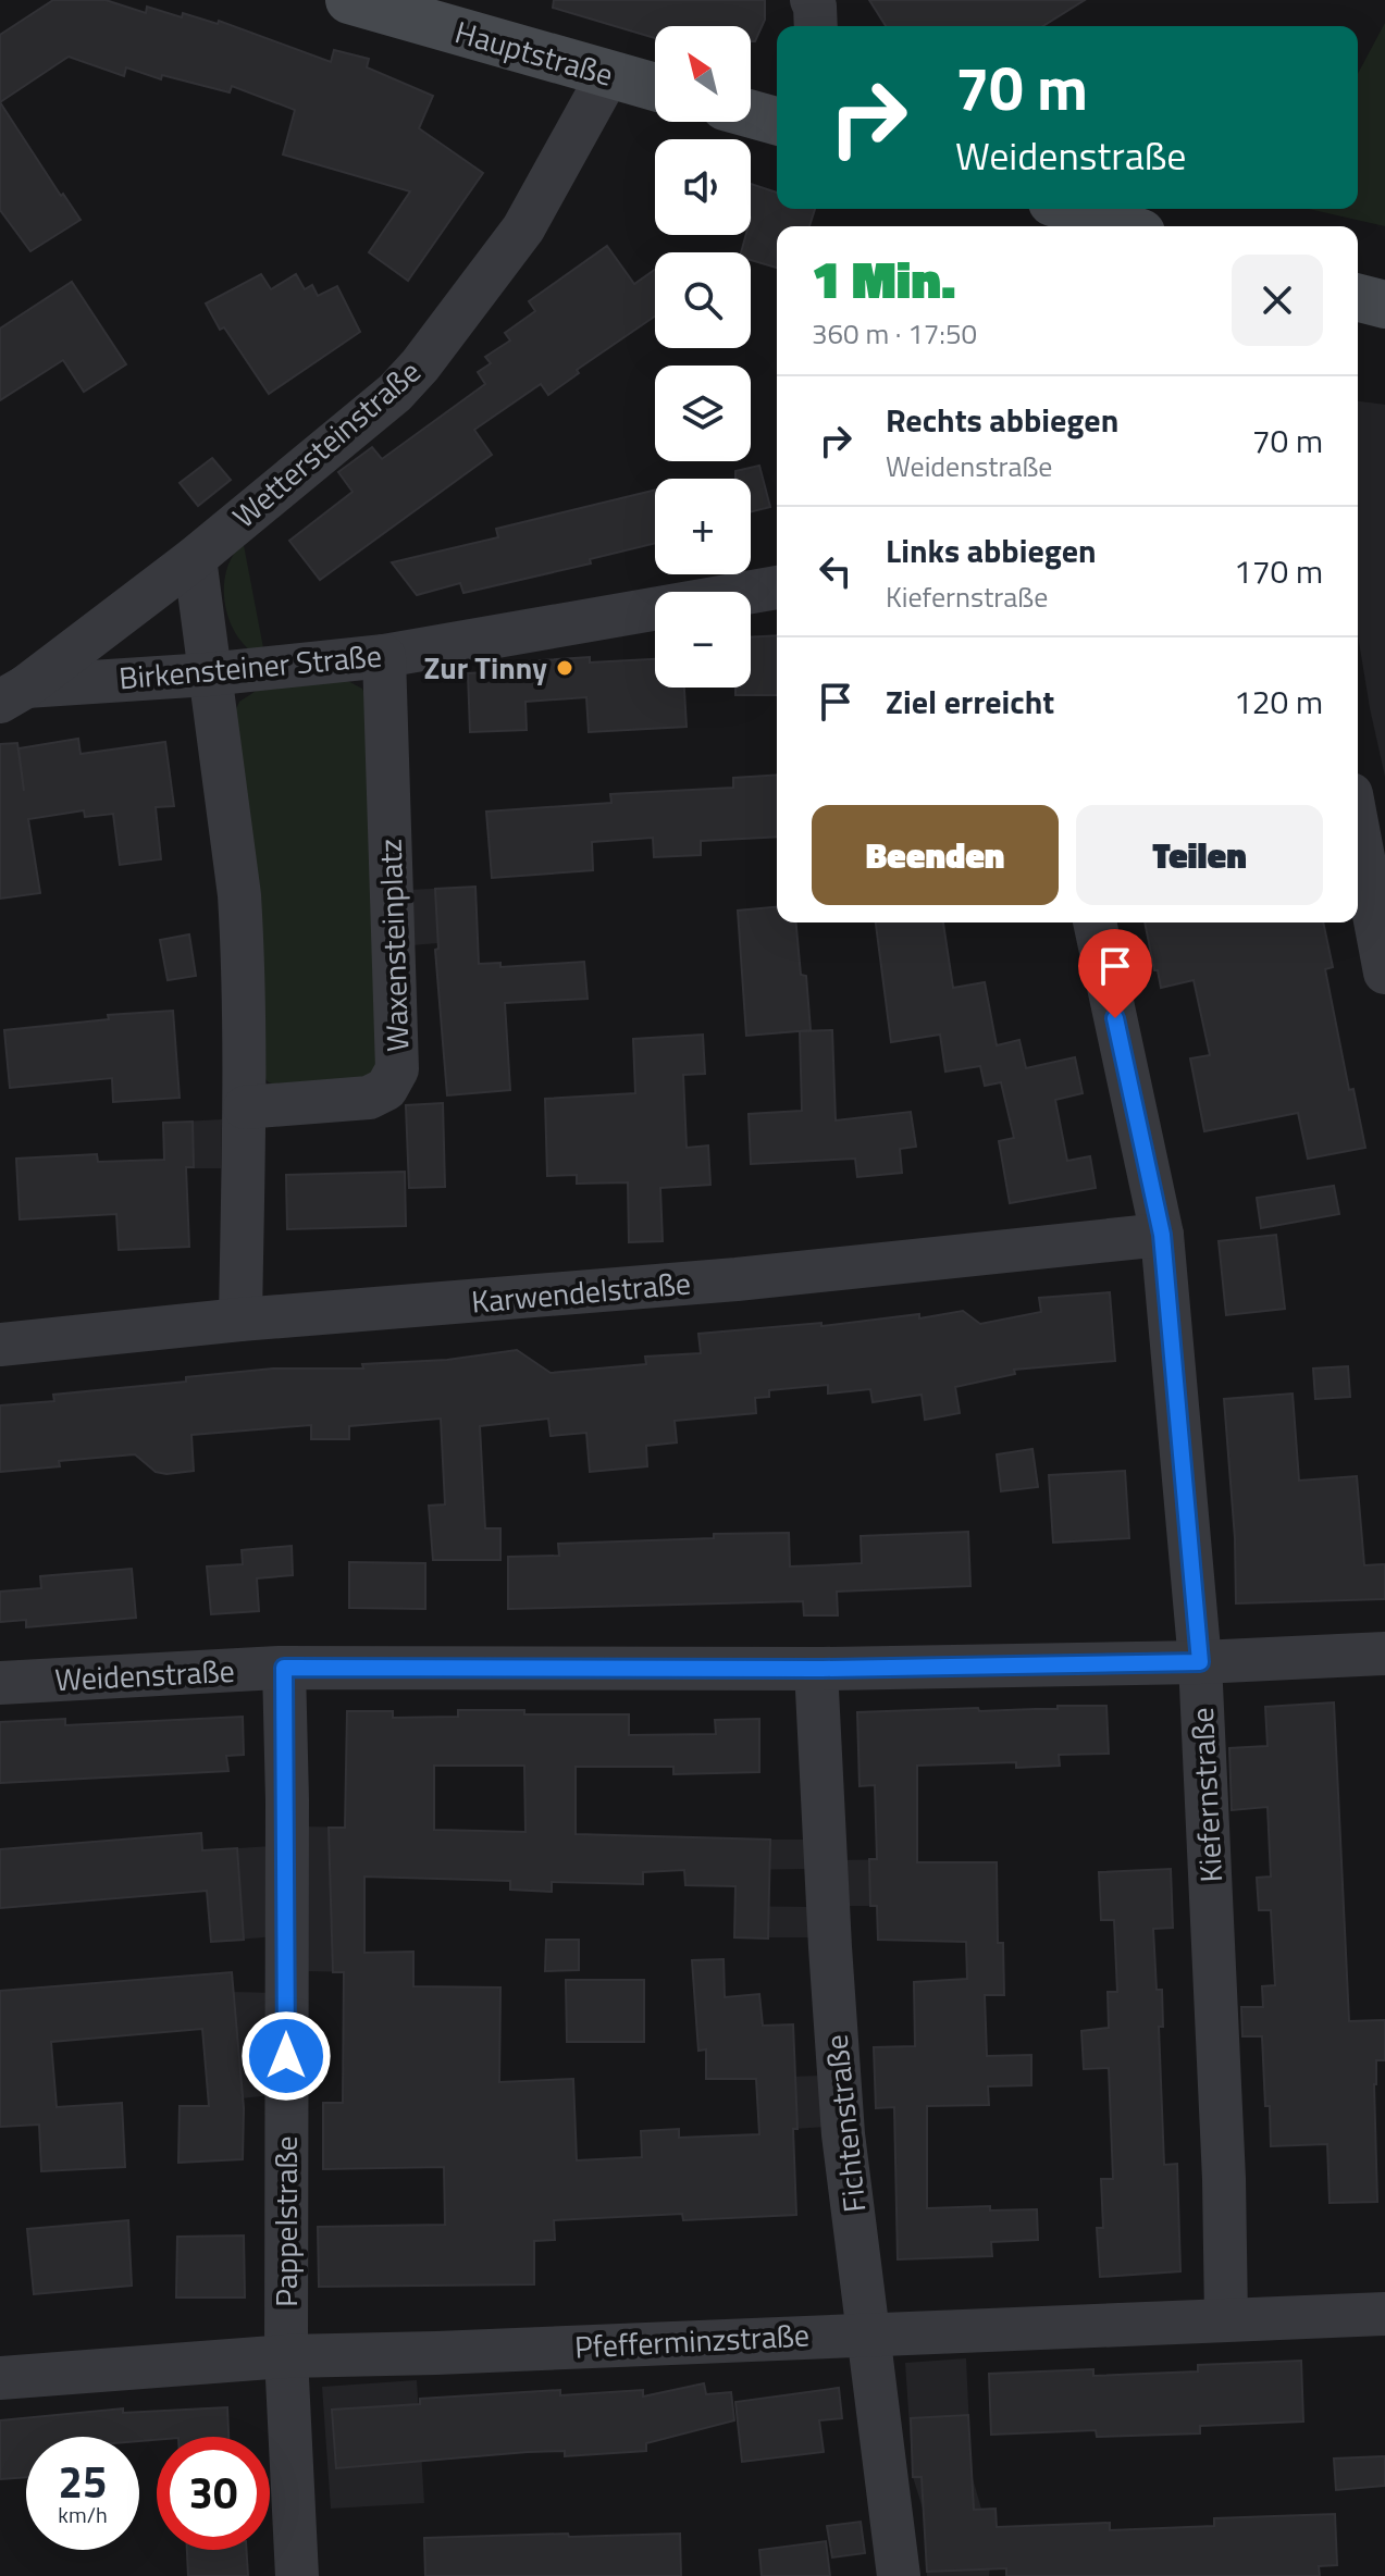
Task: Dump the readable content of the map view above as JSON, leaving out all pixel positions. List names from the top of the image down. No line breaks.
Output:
{"streets":{"main road":["Hauptstraße"],"street":["Wettersteinstraße","Birkensteiner Straße","Waxensteinplatz","Karwendelstraße","Weidenstraße","Kiefernstraße","Fichtenstraße","Pappelstraße","Pfefferminzstraße"]},"crossings":[["Hauptstraße","Wettersteinstraße"],["Wettersteinstraße","Birkensteiner Straße"],["Birkensteiner Straße","Waxensteinplatz"],["Karwendelstraße","Kiefernstraße"],["Weidenstraße","Kiefernstraße"],["Weidenstraße","Fichtenstraße"],["Weidenstraße","Pappelstraße"],["Kiefernstraße","Pfefferminzstraße"],["Fichtenstraße","Pfefferminzstraße"],["Pappelstraße","Pfefferminzstraße"]],"places":["Zur Tinny"],"north":"top left","page":{"map_buttons":["+","−"],"turn":["70 m","Weidenstraße"],"heading":["1 Min.","360 m · 17:50"],"list":[{"name":"Rechts abbiegen","note":"Weidenstraße","value":"70 m"},{"name":"Links abbiegen","note":"Kiefernstraße","value":"170 m"},{"name":"Ziel erreicht","value":"120 m"}],"buttons":["Beenden","Teilen"],"speed":"25 km/h","limit":"30"}}
